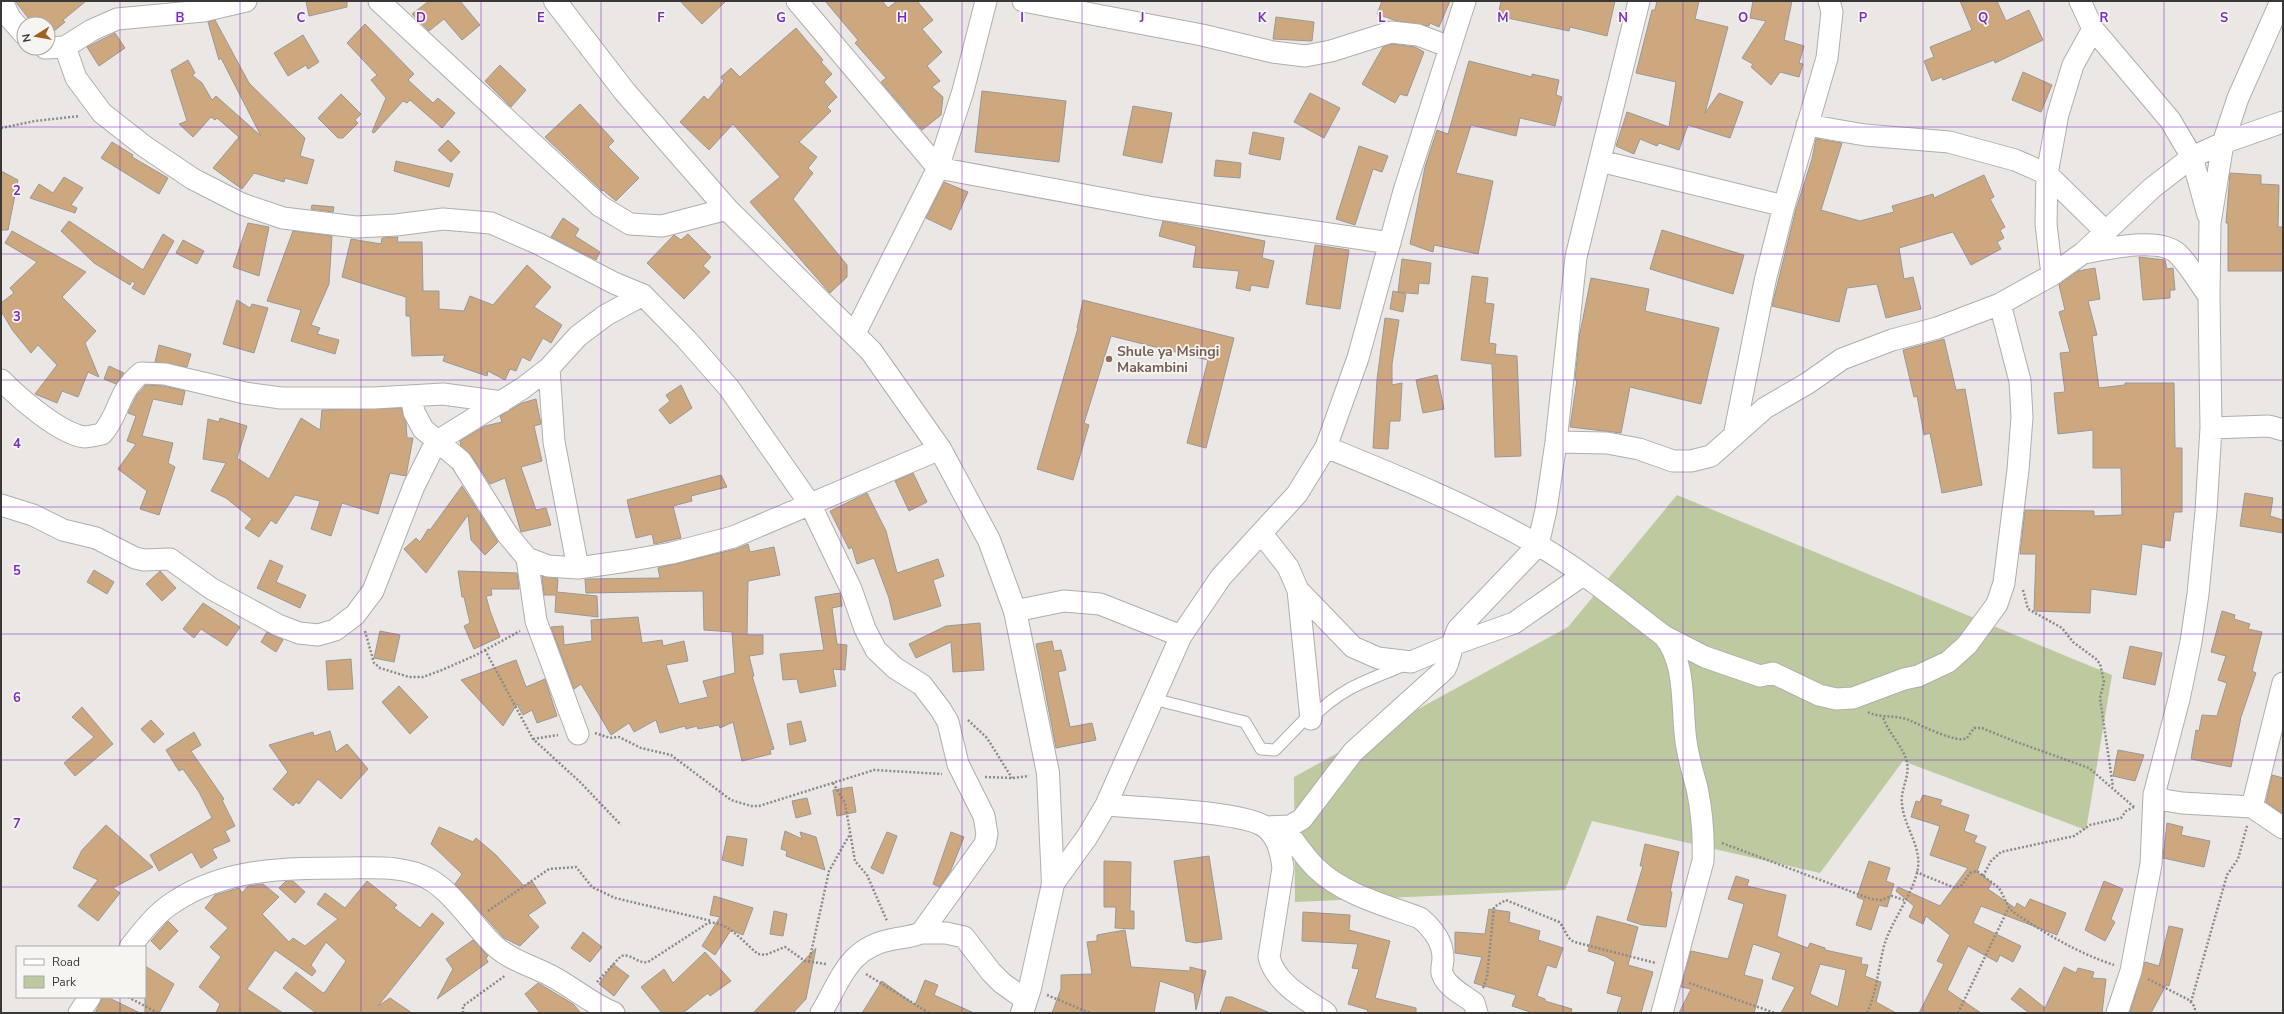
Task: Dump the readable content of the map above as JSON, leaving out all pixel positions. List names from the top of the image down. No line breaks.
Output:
{"places":["Shule ya Msingi Makambini"],"legend":["Road","Park"],"north":"left","grid":{"columns":["B","C","D","E","F","G","H","I","J","K","L","M","N","O","P","Q","R","S"],"rows":["2","3","4","5","6","7"]}}
